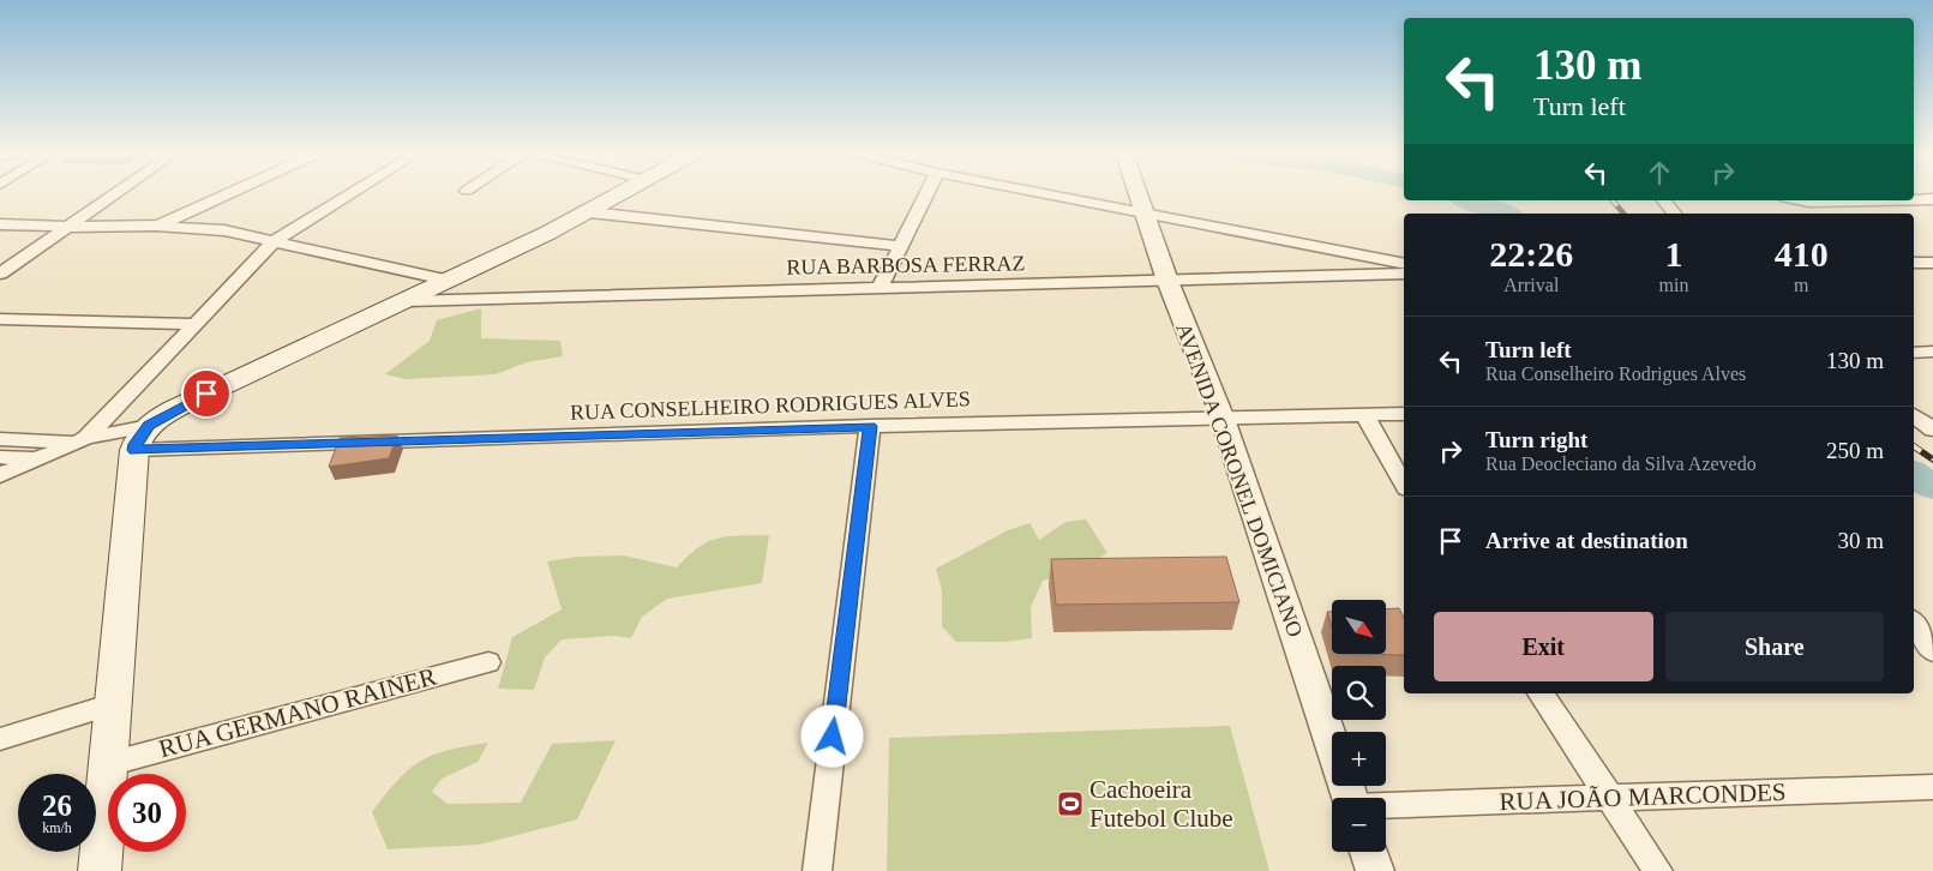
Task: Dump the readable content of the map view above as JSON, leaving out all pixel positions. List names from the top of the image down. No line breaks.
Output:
{"streets":{"street":["RUA BARBOSA FERRAZ","RUA CONSELHEIRO RODRIGUES ALVES","AVENIDA CORONEL DOMICIANO","RUA GERMANO RAINER","RUA JOÃO MARCONDES"]},"crossings":[["RUA BARBOSA FERRAZ","AVENIDA CORONEL DOMICIANO"],["RUA CONSELHEIRO RODRIGUES ALVES","AVENIDA CORONEL DOMICIANO"]],"places":{"sports":["Cachoeira Futebol Clube"]},"north":"bottom right","page":{"turn":["130 m","Turn left"],"eta":["22:26","Arrival","1","min","410","m"],"list":[{"name":"Turn left","note":"Rua Conselheiro Rodrigues Alves","value":"130 m"},{"name":"Turn right","note":"Rua Deocleciano da Silva Azevedo","value":"250 m"},{"name":"Arrive at destination","value":"30 m"}],"map_buttons":["+","−"],"buttons":["Exit","Share"],"speed":"26 km/h","limit":"30"}}
